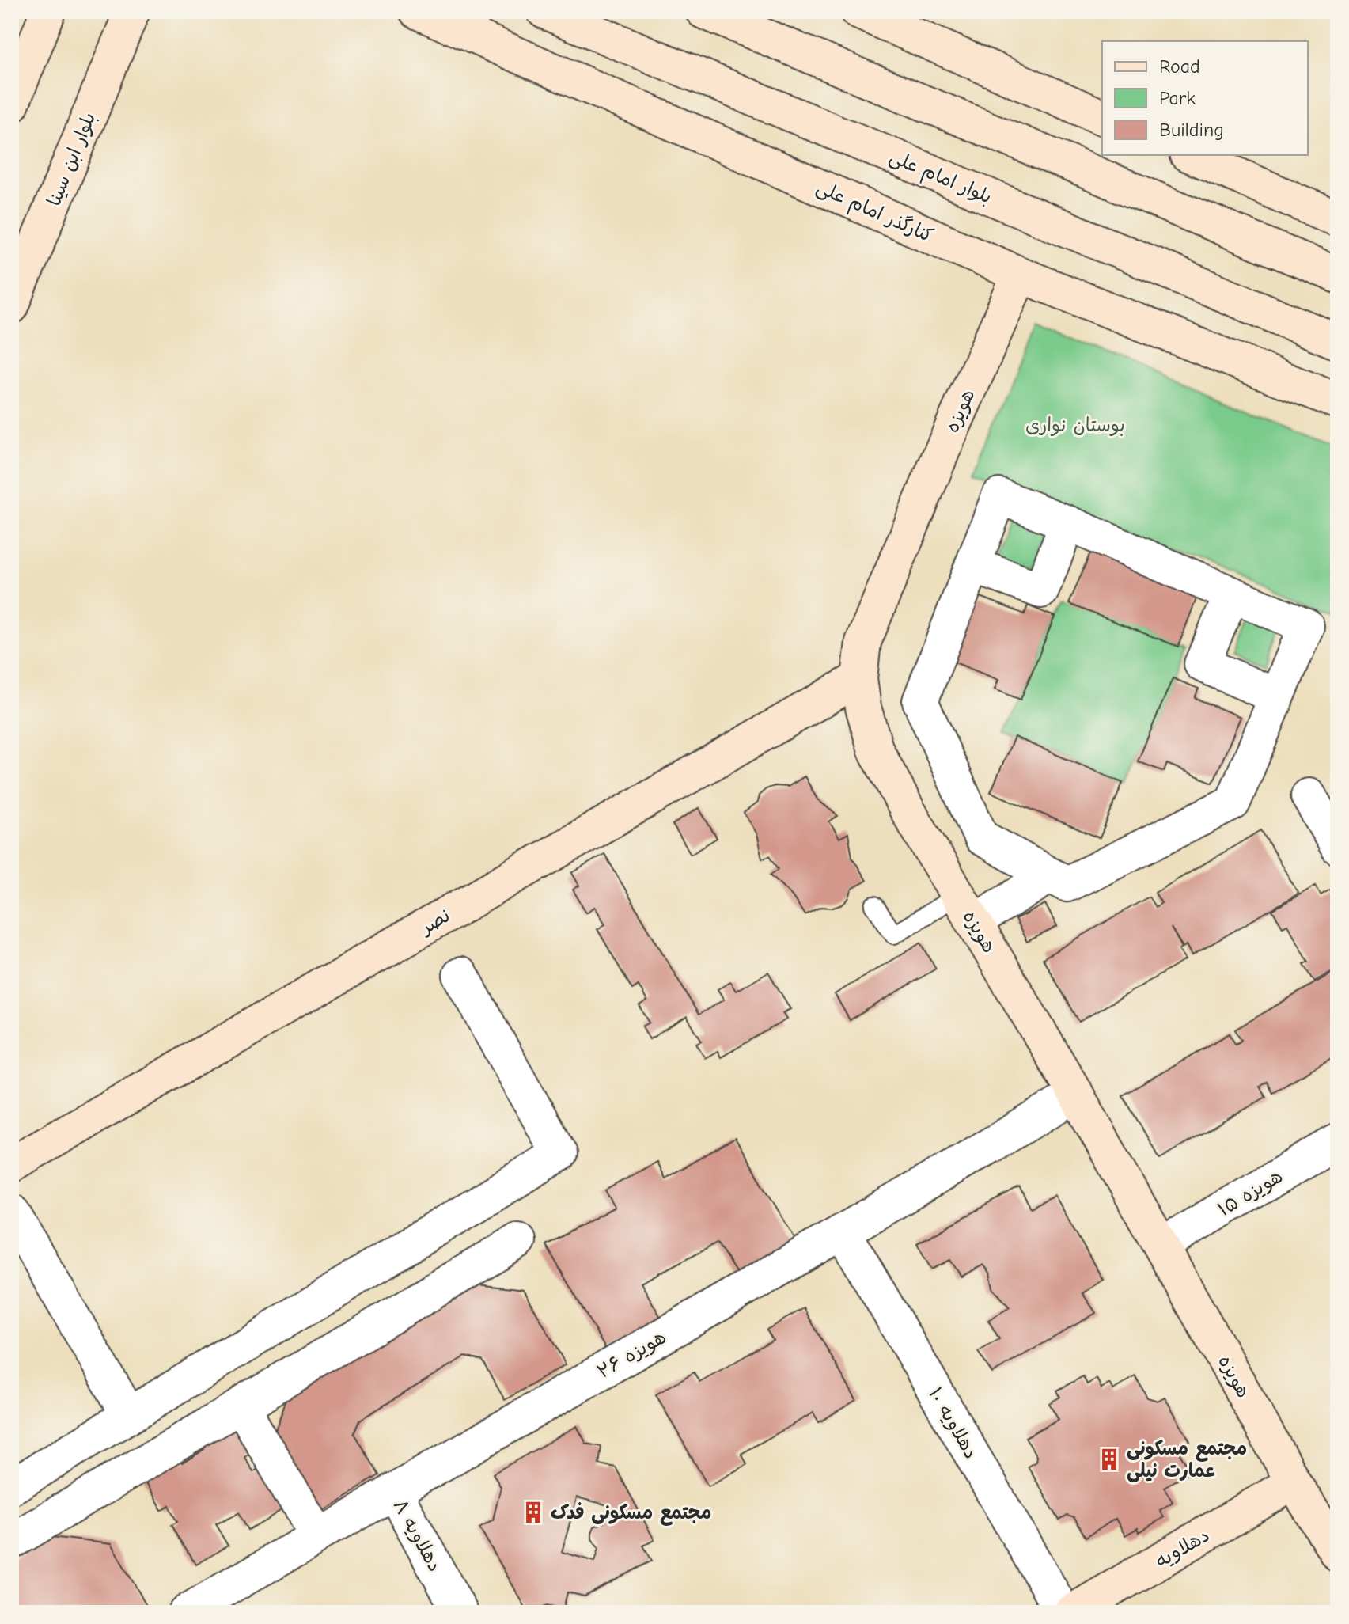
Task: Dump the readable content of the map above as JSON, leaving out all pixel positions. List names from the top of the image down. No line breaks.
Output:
{"streets":{"main road":["بلوار ابن سینا","بلوار امام علی","کنارگذر امام علی","هویزه","نصر","دهلاویه"],"street":["هویزه ۱۵","هویزه ۲۶","دهلاویه ۱۰","دهلاویه ۸"]},"crossings":[["کنارگذر امام علی","هویزه"],["هویزه","نصر"],["هویزه","هویزه ۱۵"],["هویزه","هویزه ۲۶"],["هویزه","دهلاویه"],["هویزه ۲۶","دهلاویه ۱۰"],["هویزه ۲۶","دهلاویه ۸"]],"parks":["بوستان نواری"],"places":{"building":["مجتمع مسکونی عمارت نیلی","مجتمع مسکونی فدک"]},"legend":["Road","Park","Building"]}
